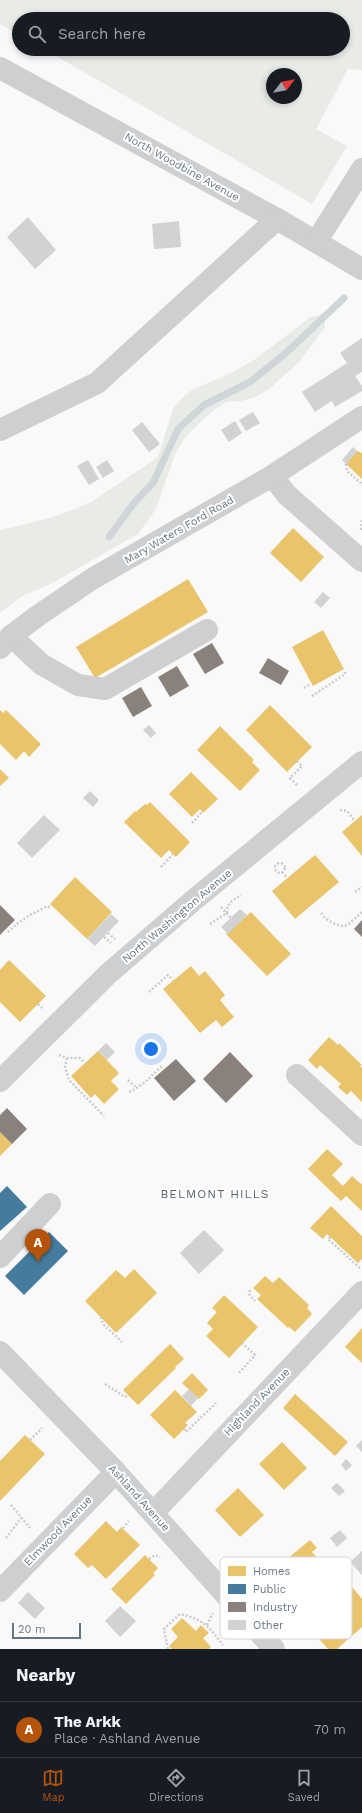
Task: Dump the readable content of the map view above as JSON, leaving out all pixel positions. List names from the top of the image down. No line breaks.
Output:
{"streets":{"street":["North Woodbine Avenue","Mary Waters Ford Road","North Washington Avenue","Highland Avenue","Ashland Avenue","Elmwood Avenue"]},"crossings":[["Highland Avenue","Ashland Avenue"],["Ashland Avenue","Elmwood Avenue"]],"districts":["BELMONT HILLS"],"legend":["Homes","Public","Industry","Other"],"scale_bar":"20 m","north":"top right","page":{"search":"Search here","pins":"A","scale":"20 m","heading":"Nearby","list":[{"mark":"A","name":"The Arkk","note":"Place · Ashland Avenue","value":"70 m"}],"nav":["Map","Directions","Saved"]}}
